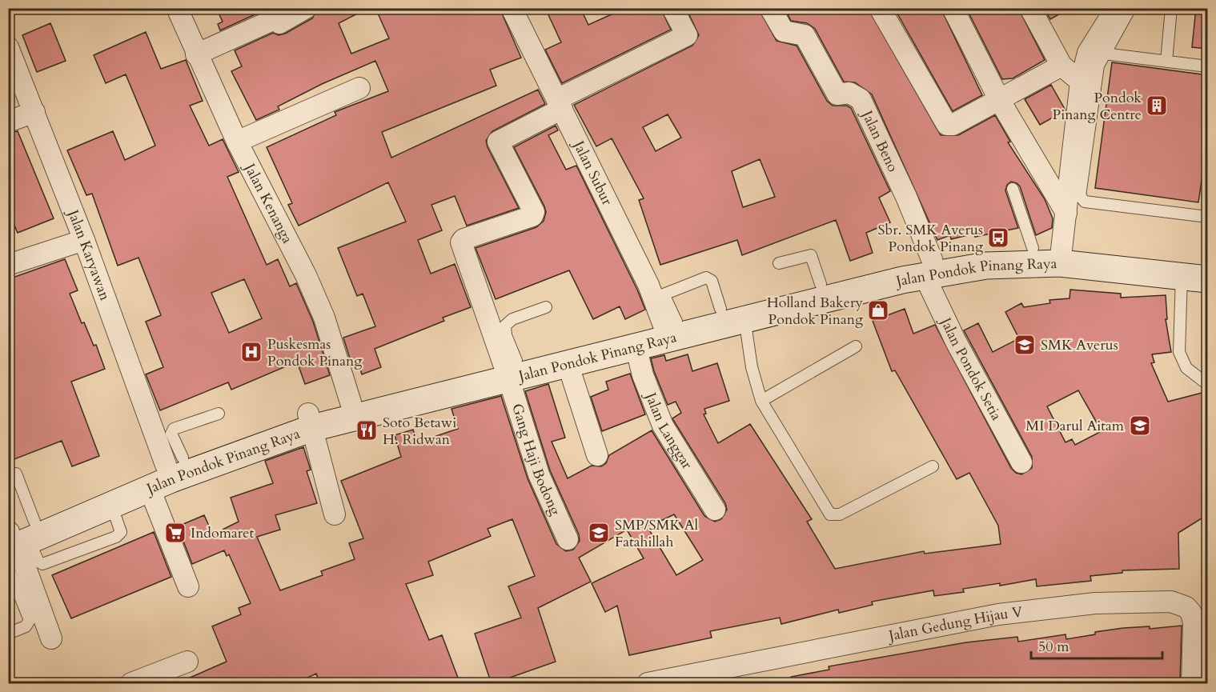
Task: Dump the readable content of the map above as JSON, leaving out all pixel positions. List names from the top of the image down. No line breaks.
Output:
{"streets":{"main road":["Jalan Pondok Pinang Raya"],"street":["Jalan Beno","Jalan Subur","Jalan Kenanga","Jalan Karyawan","Jalan Pondok Setia","Jalan Langgar","Gang Haji Bodong","Jalan Gedung Hijau V"]},"crossings":[["Jalan Beno","Jalan Pondok Pinang Raya"],["Jalan Beno","Jalan Pondok Setia"],["Jalan Subur","Jalan Pondok Pinang Raya"],["Jalan Subur","Gang Haji Bodong"],["Jalan Kenanga","Jalan Pondok Pinang Raya"],["Jalan Karyawan","Jalan Pondok Pinang Raya"],["Jalan Pondok Pinang Raya","Jalan Pondok Setia"],["Jalan Pondok Pinang Raya","Jalan Langgar"],["Jalan Pondok Pinang Raya","Gang Haji Bodong"]],"places":{"building":["Pondok Pinang Centre"],"bus stop":["Sbr. SMK Averus Pondok Pinang"],"shop":["Holland Bakery Pondok Pinang"],"school or university":["SMK Averus","MI Darul Aitam","SMP/SMK Al Fatahillah"],"hospital":["Puskesmas Pondok Pinang"],"restaurant":["Soto Betawi H. Ridwan"],"supermarket":["Indomaret"]},"scale_bar":"50 m"}
